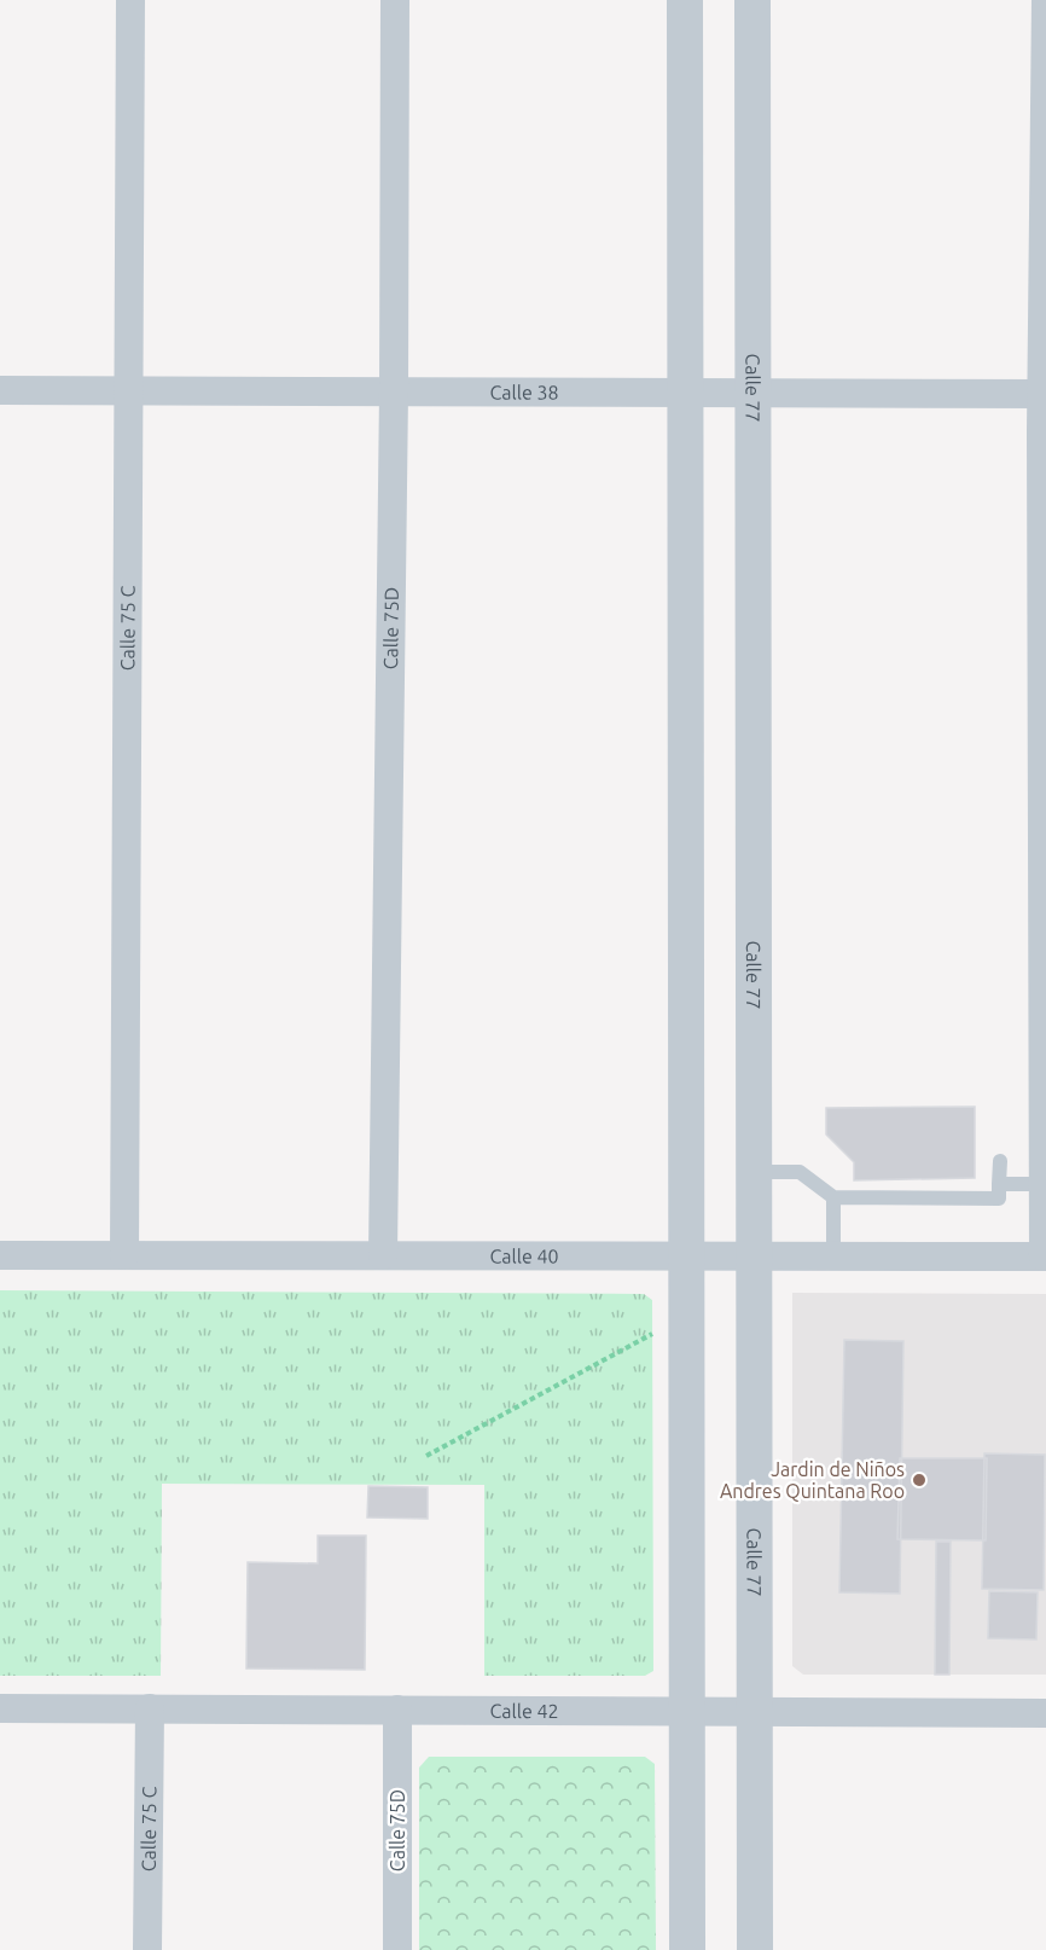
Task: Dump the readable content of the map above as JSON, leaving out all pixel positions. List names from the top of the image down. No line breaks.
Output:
{"streets":{"street":["Calle 77","Calle 38","Calle 75 C","Calle 75D","Calle 40","Calle 42"]},"crossings":[["Calle 77","Calle 38"],["Calle 77","Calle 40"],["Calle 77","Calle 42"],["Calle 38","Calle 75 C"],["Calle 38","Calle 75D"],["Calle 75 C","Calle 40"],["Calle 75 C","Calle 42"],["Calle 75D","Calle 40"],["Calle 75D","Calle 42"]],"places":["Jardin de Niños Andres Quintana Roo"]}
